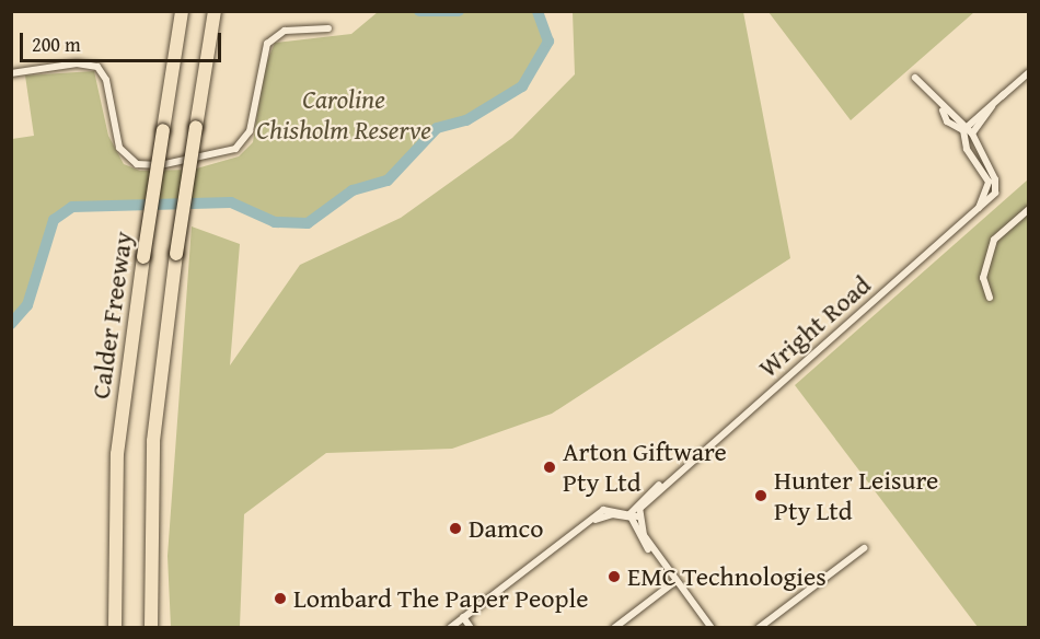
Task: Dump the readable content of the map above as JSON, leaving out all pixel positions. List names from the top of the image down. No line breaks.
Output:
{"streets":{"highway":["Calder Freeway"],"street":["Wright Road"]},"parks":["Caroline Chisholm Reserve"],"places":["Arton Giftware Pty Ltd","Hunter Leisure Pty Ltd","Damco","EMC Technologies","Lombard The Paper People"],"scale_bar":"200 m"}
